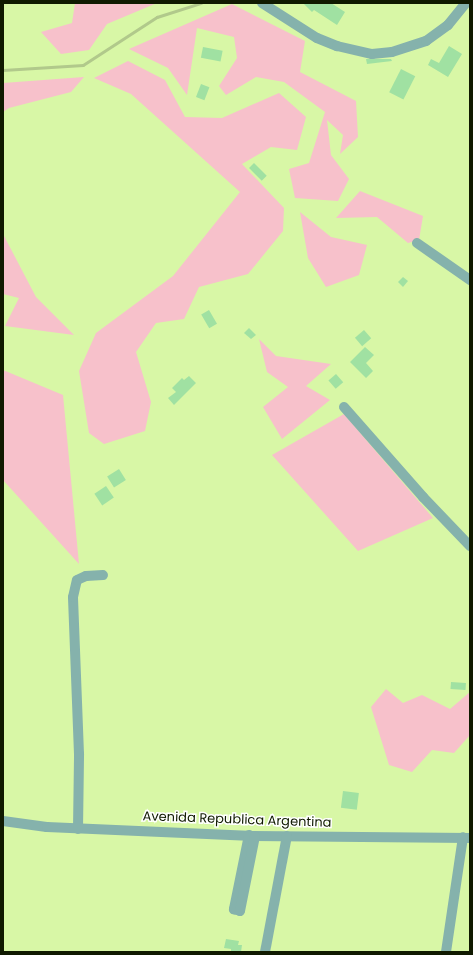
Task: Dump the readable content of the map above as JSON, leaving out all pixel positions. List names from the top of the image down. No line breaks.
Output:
{"streets":{"street":["Avenida Republica Argentina"]}}
